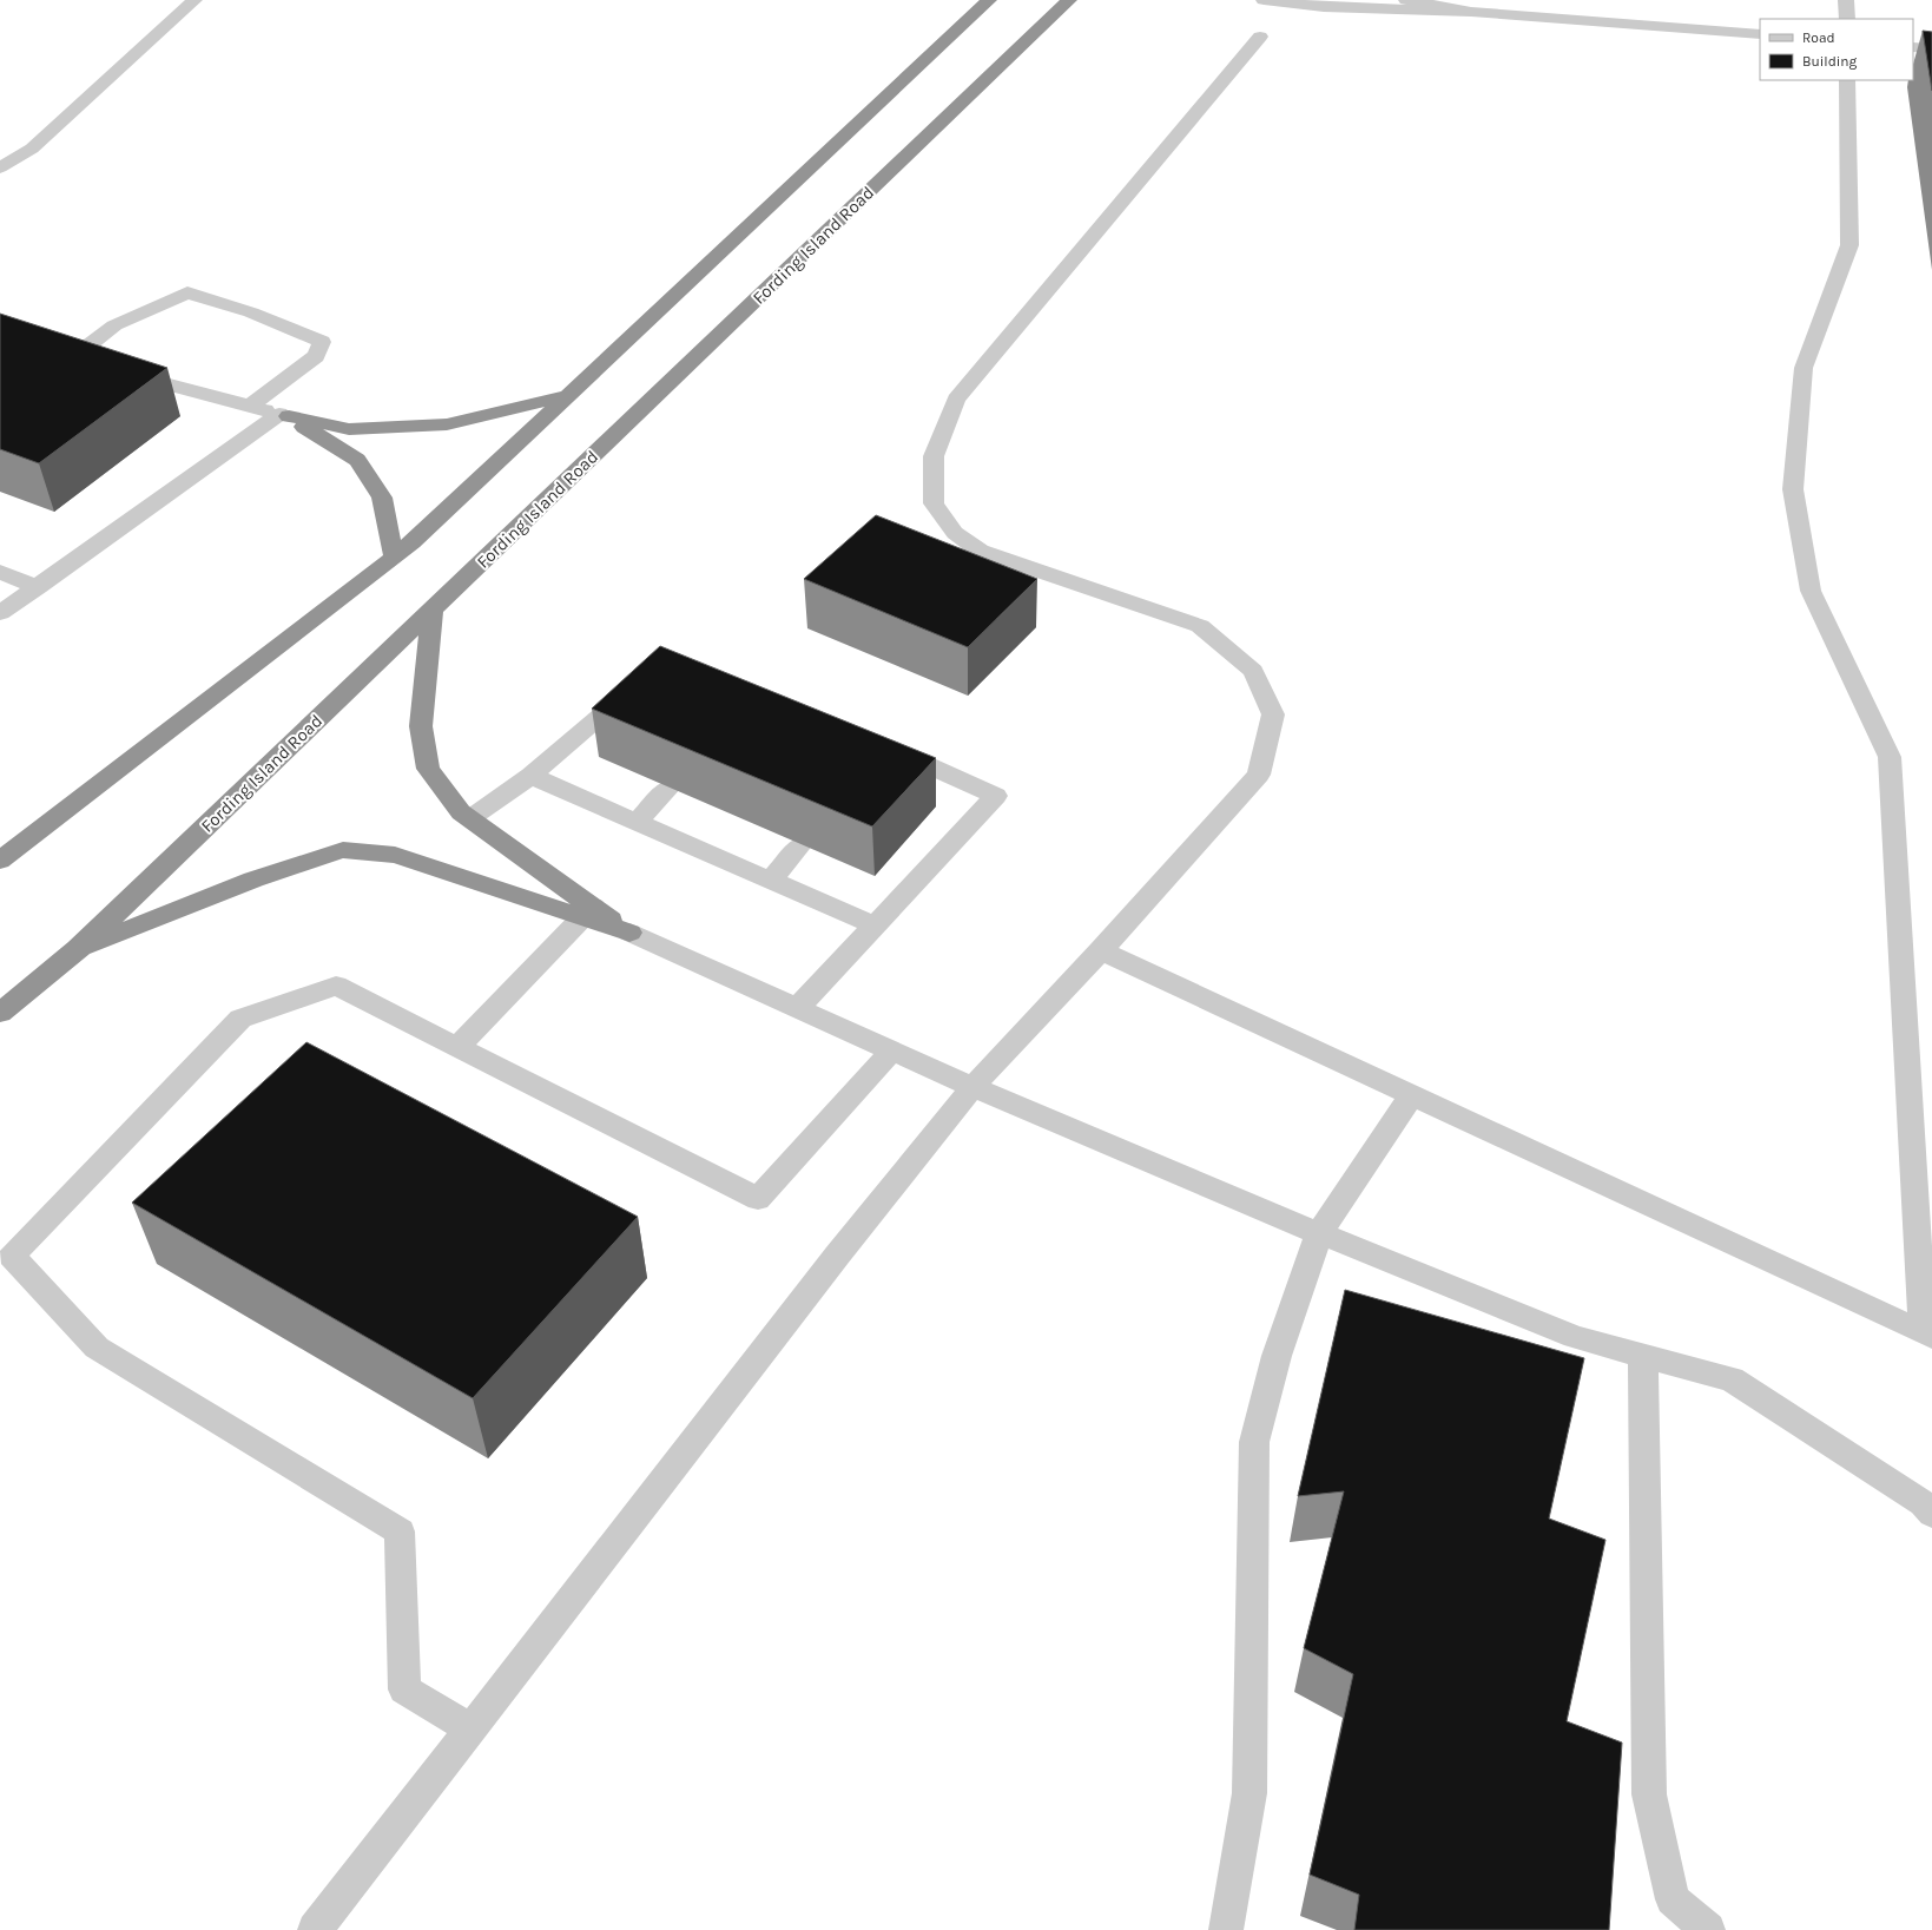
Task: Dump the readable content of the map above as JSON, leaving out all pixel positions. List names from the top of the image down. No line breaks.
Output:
{"streets":{"highway":["Fording Island Road"]},"legend":["Road","Building"]}
